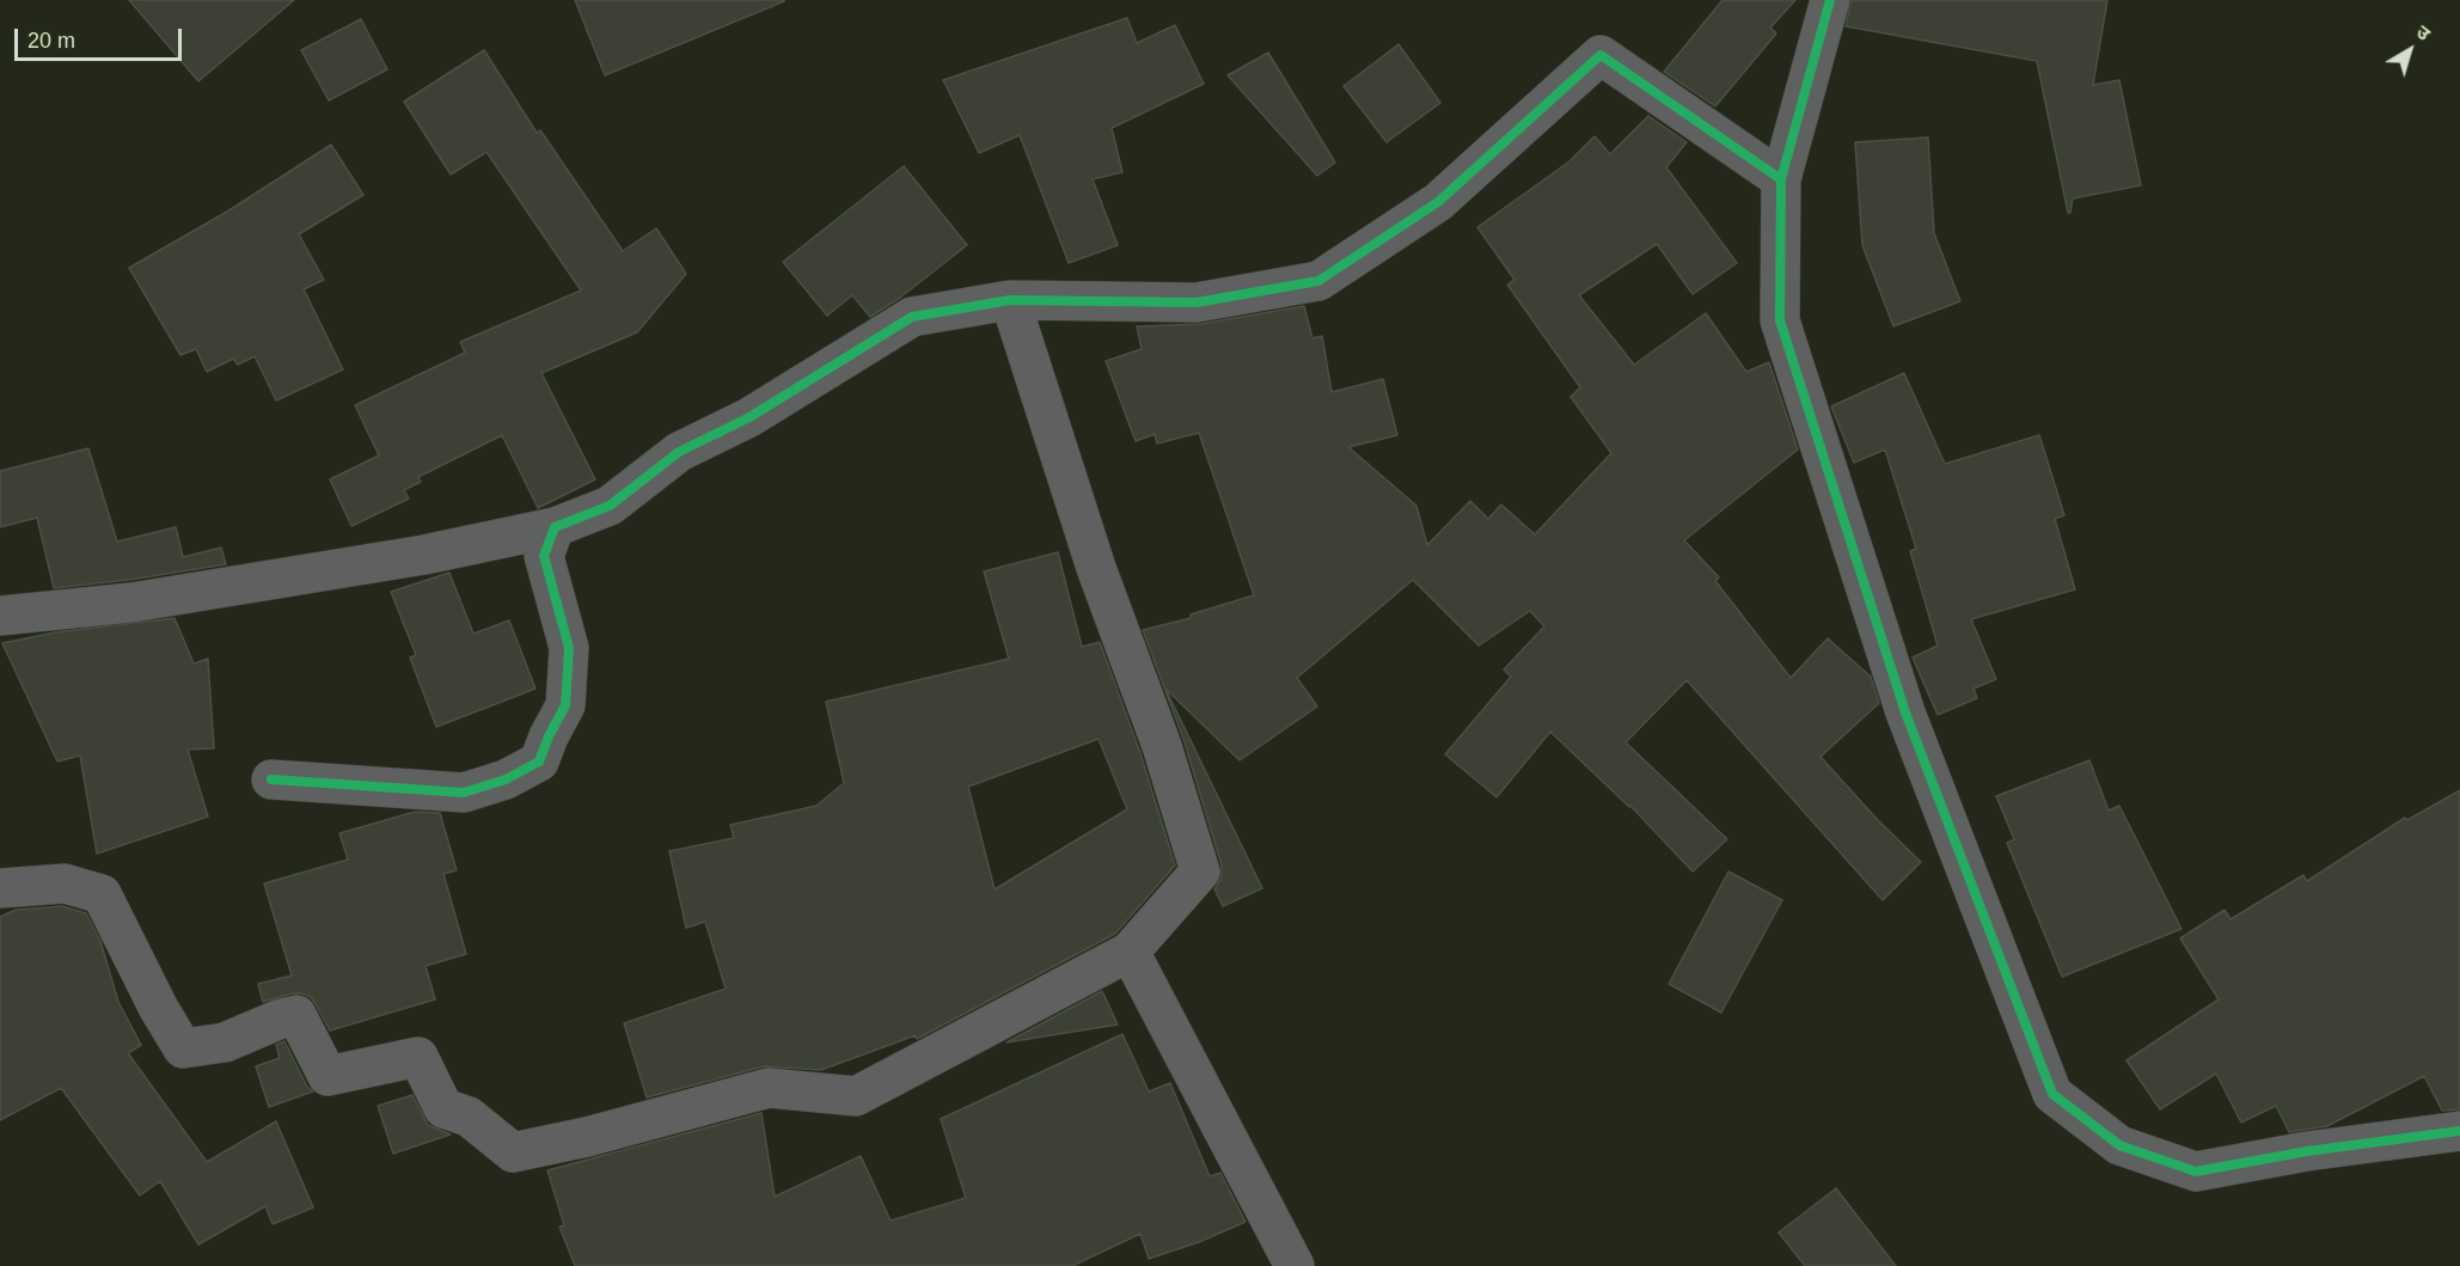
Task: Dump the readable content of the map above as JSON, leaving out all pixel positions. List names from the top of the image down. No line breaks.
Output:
{"scale_bar":"20 m","north":"top right"}
